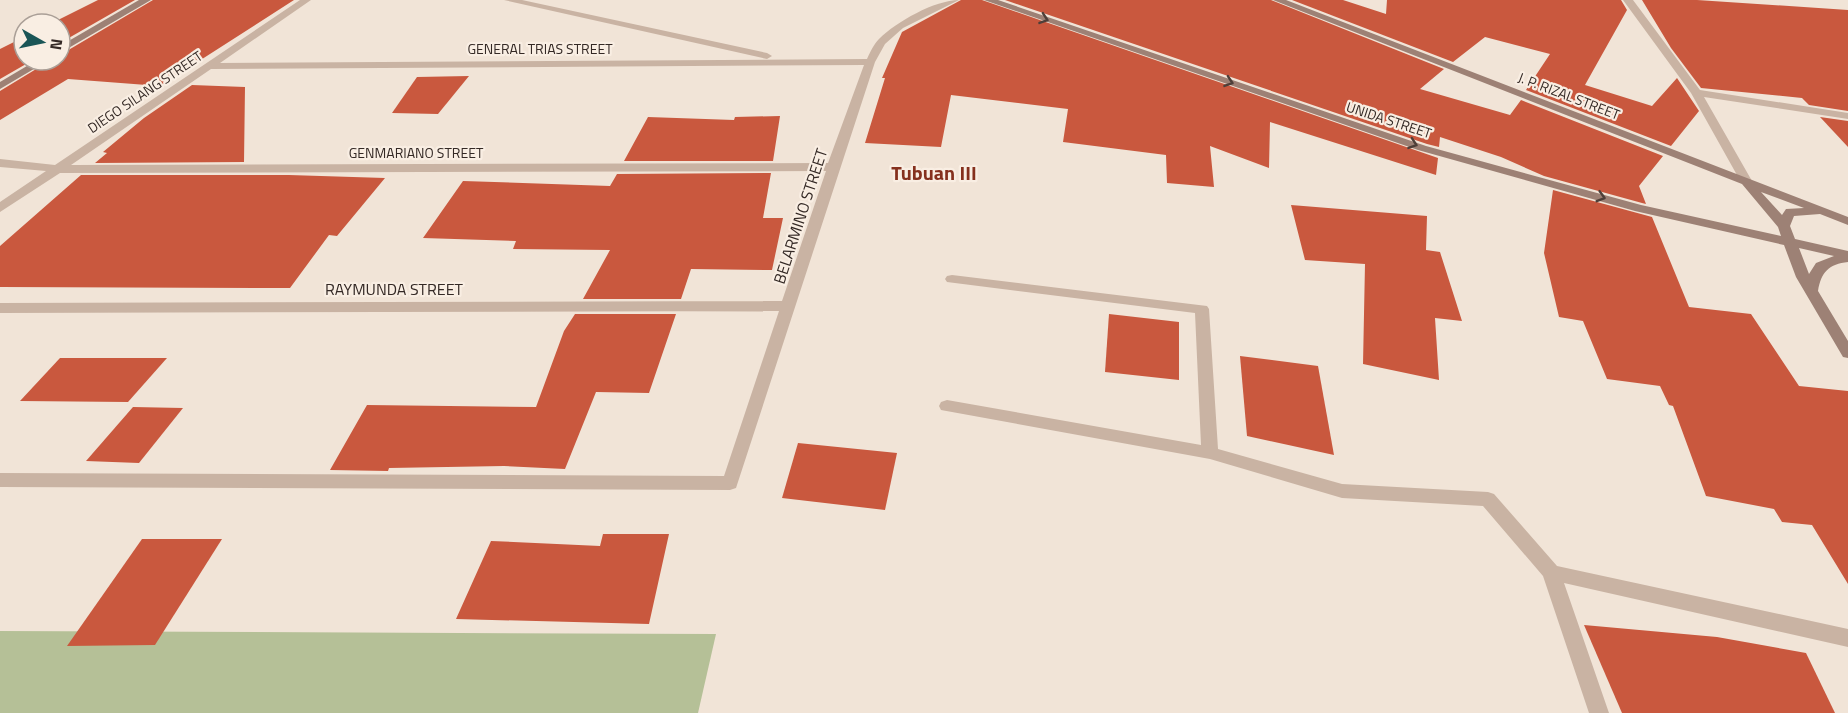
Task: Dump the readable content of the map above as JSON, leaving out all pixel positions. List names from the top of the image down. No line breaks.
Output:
{"streets":{"street":["GENERAL TRIAS STREET","DIEGO SILANG STREET","J. P. RIZAL STREET","UNIDA STREET","GENMARIANO STREET","BELARMINO STREET","RAYMUNDA STREET"]},"crossings":[["GENERAL TRIAS STREET","DIEGO SILANG STREET"],["GENERAL TRIAS STREET","BELARMINO STREET"],["DIEGO SILANG STREET","GENMARIANO STREET"],["GENMARIANO STREET","BELARMINO STREET"],["BELARMINO STREET","RAYMUNDA STREET"]],"one_way":["UNIDA STREET"],"districts":["Tubuan III"],"north":"right"}
